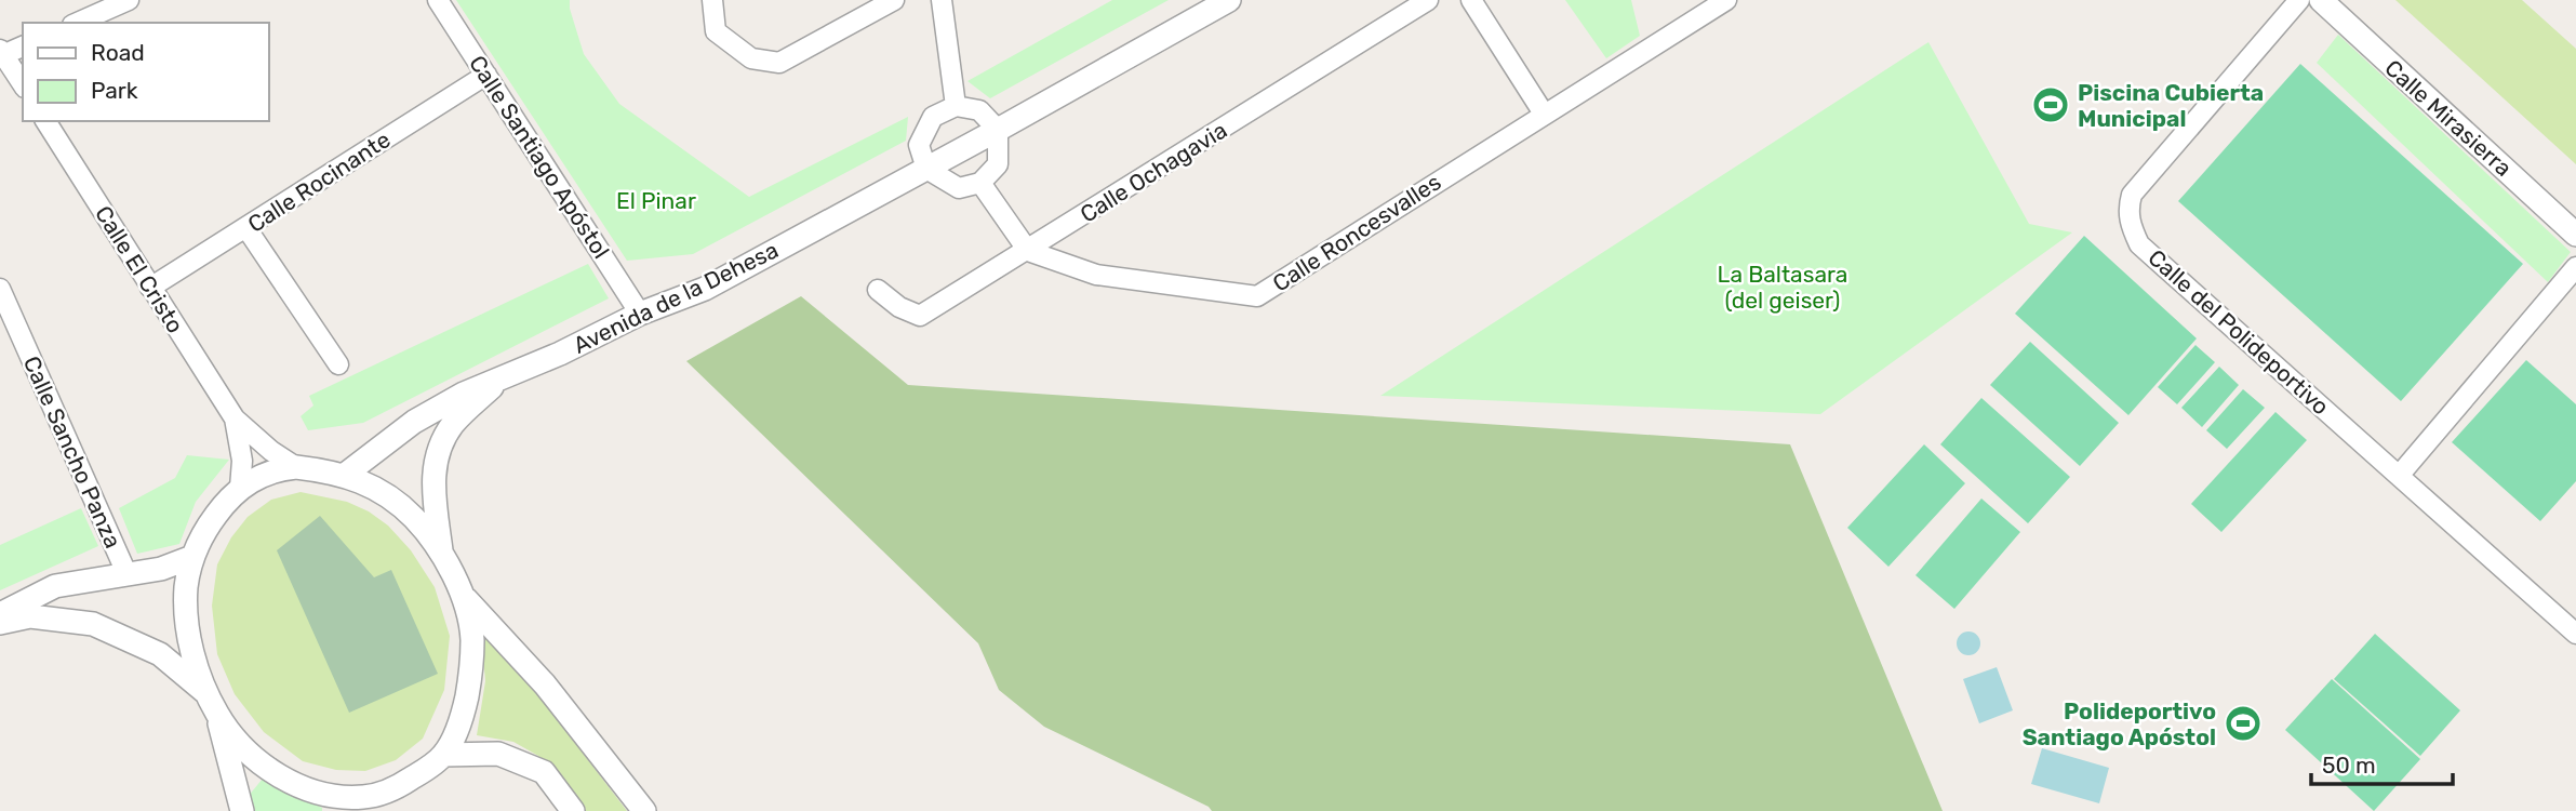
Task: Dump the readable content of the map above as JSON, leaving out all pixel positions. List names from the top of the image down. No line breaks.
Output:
{"streets":{"street":["Calle Mirasierra","Calle Santiago Apóstol","Calle Ochagavia","Calle Rocinante","Calle Roncesvalles","Calle El Cristo","Avenida de la Dehesa","Calle del Polideportivo","Calle Sancho Panza"]},"crossings":[["Calle Santiago Apóstol","Calle Rocinante"],["Calle Santiago Apóstol","Avenida de la Dehesa"],["Calle Ochagavia","Calle Roncesvalles"],["Calle Rocinante","Calle El Cristo"]],"parks":["El Pinar","La Baltasara (del geiser)"],"places":{"sports":["Piscina Cubierta Municipal","Polideportivo Santiago Apóstol"]},"legend":["Road","Park"],"scale_bar":"50 m"}
